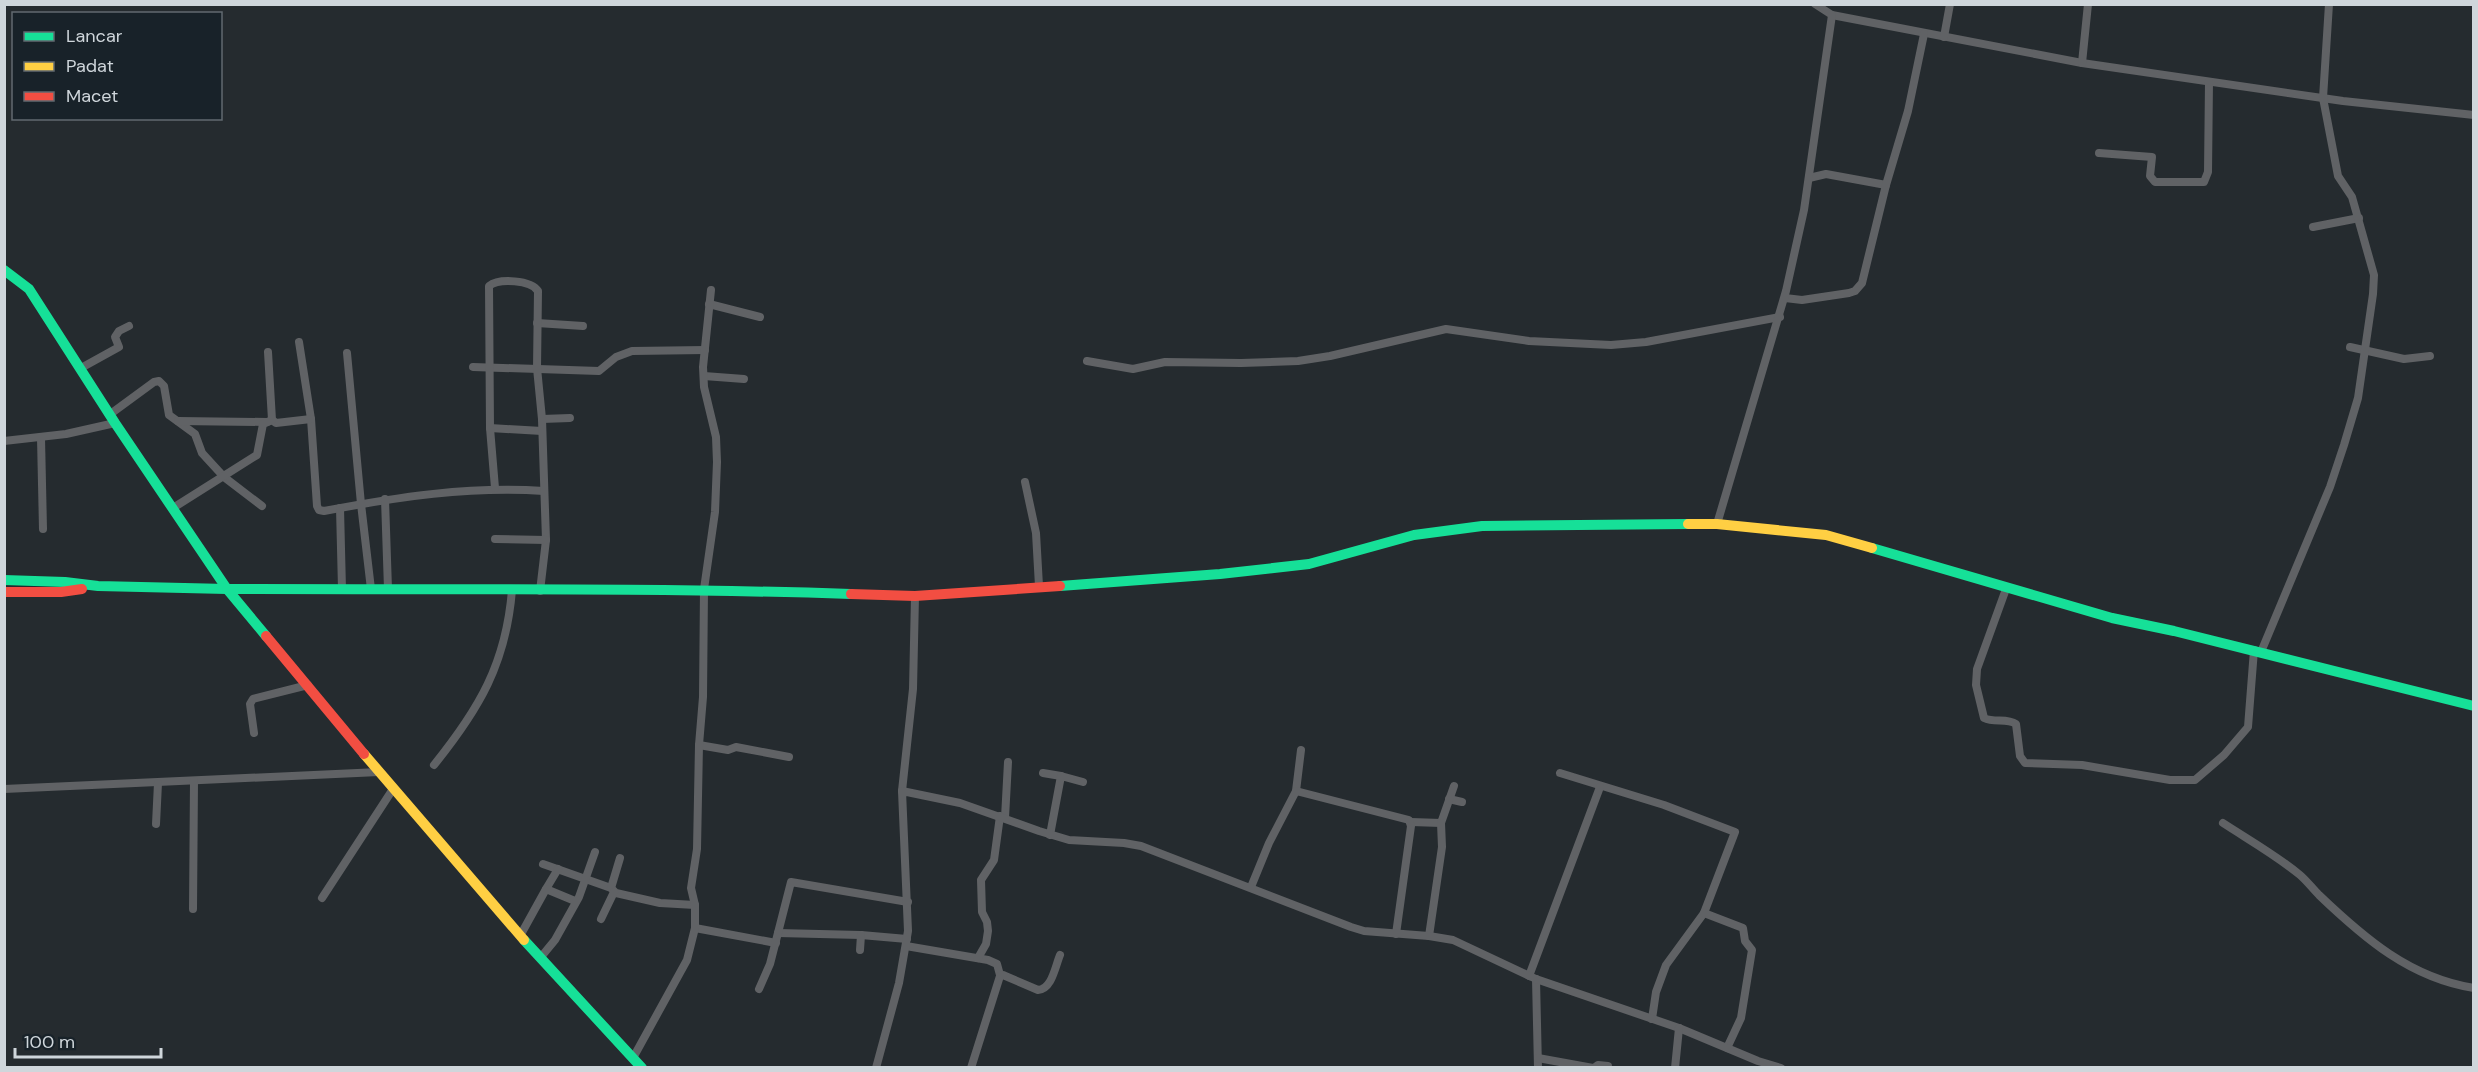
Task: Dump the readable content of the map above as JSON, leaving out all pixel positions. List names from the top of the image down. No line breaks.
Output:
{"legend":["Lancar","Padat","Macet"],"scale_bar":"100 m"}
